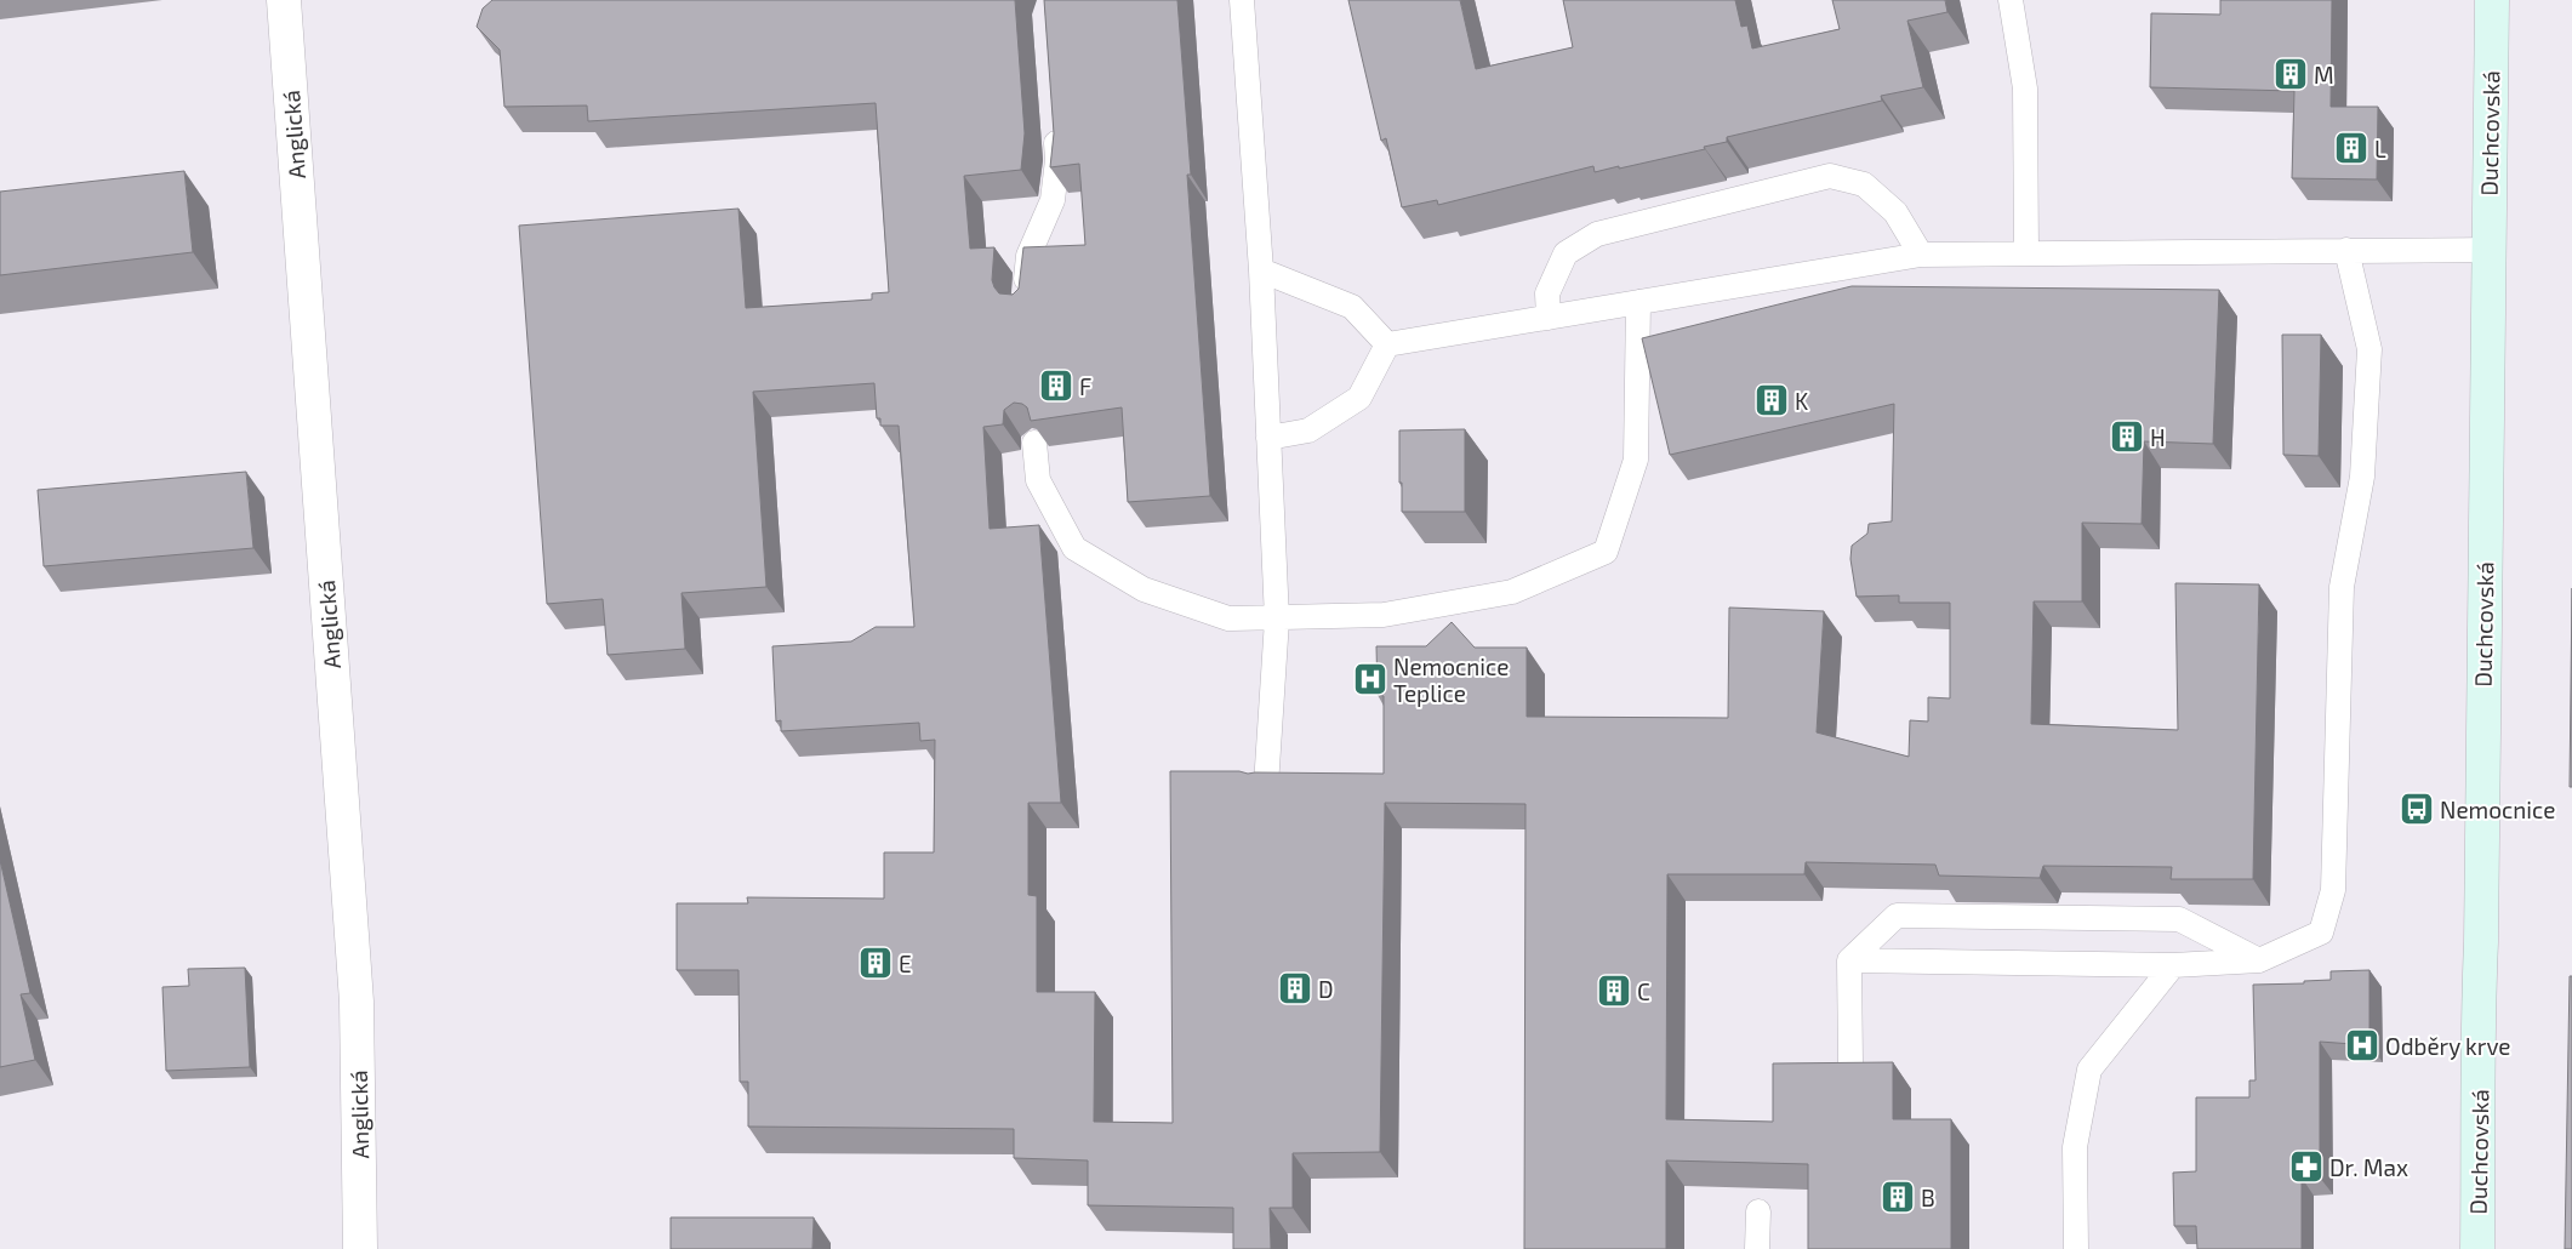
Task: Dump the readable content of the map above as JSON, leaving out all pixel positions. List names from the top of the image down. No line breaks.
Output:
{"streets":{"street":["Duchcovská","Anglická"]},"places":{"building":["M","L","F","K","H","E","D","C","B"],"hospital":["Nemocnice Teplice","Odběry krve"],"bus stop":["Nemocnice"],"pharmacy":["Dr. Max"]}}
